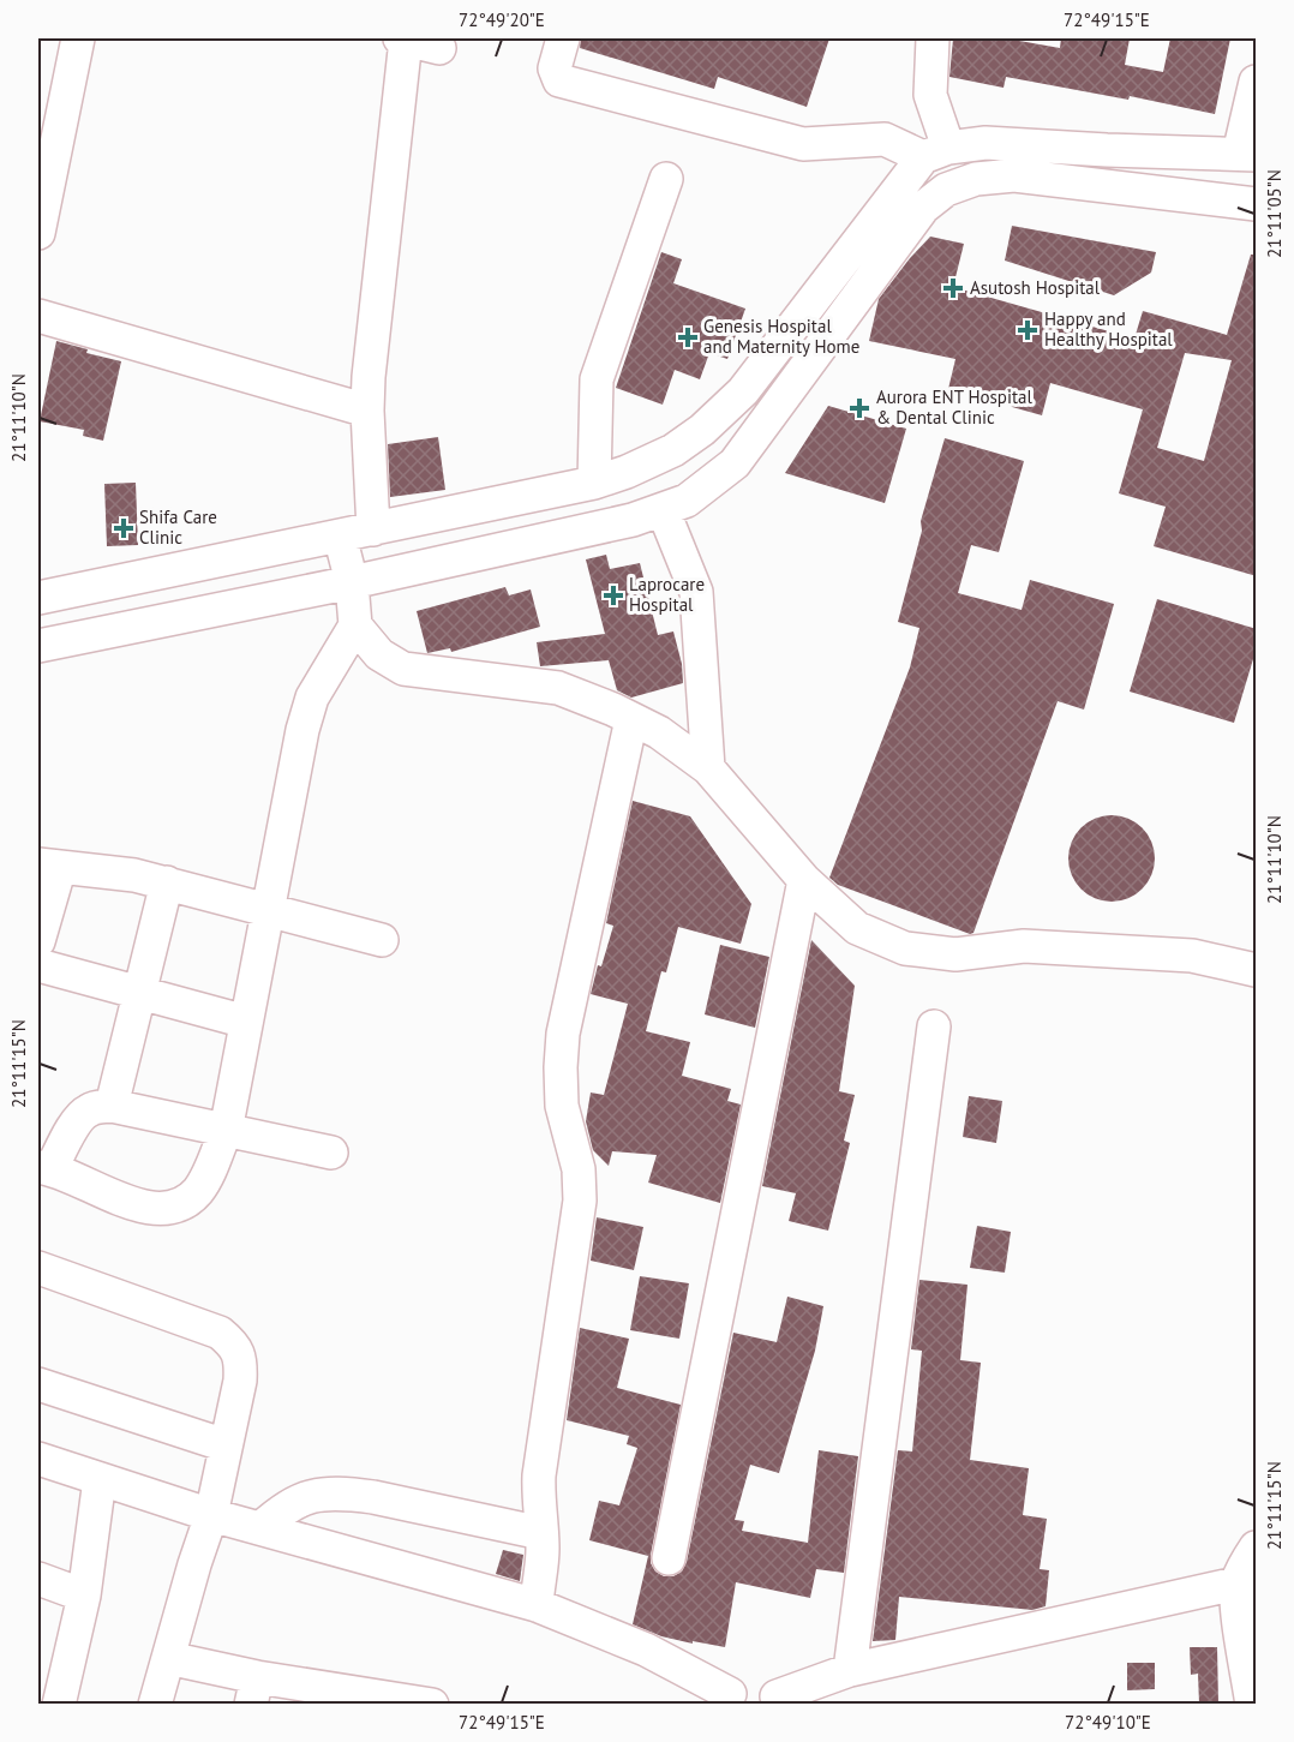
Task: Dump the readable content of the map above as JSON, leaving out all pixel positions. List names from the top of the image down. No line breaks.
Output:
{"places":{"health":["Asutosh Hospital","Happy and Healthy Hospital","Genesis Hospital and Maternity Home","Aurora ENT Hospital & Dental Clinic","Shifa Care Clinic","Laprocare Hospital"]},"coordinates":["72°49'20\"E","72°49'15\"E","21°11'05\"N","21°11'10\"N","21°11'15\"N","72°49'10\"E"]}
